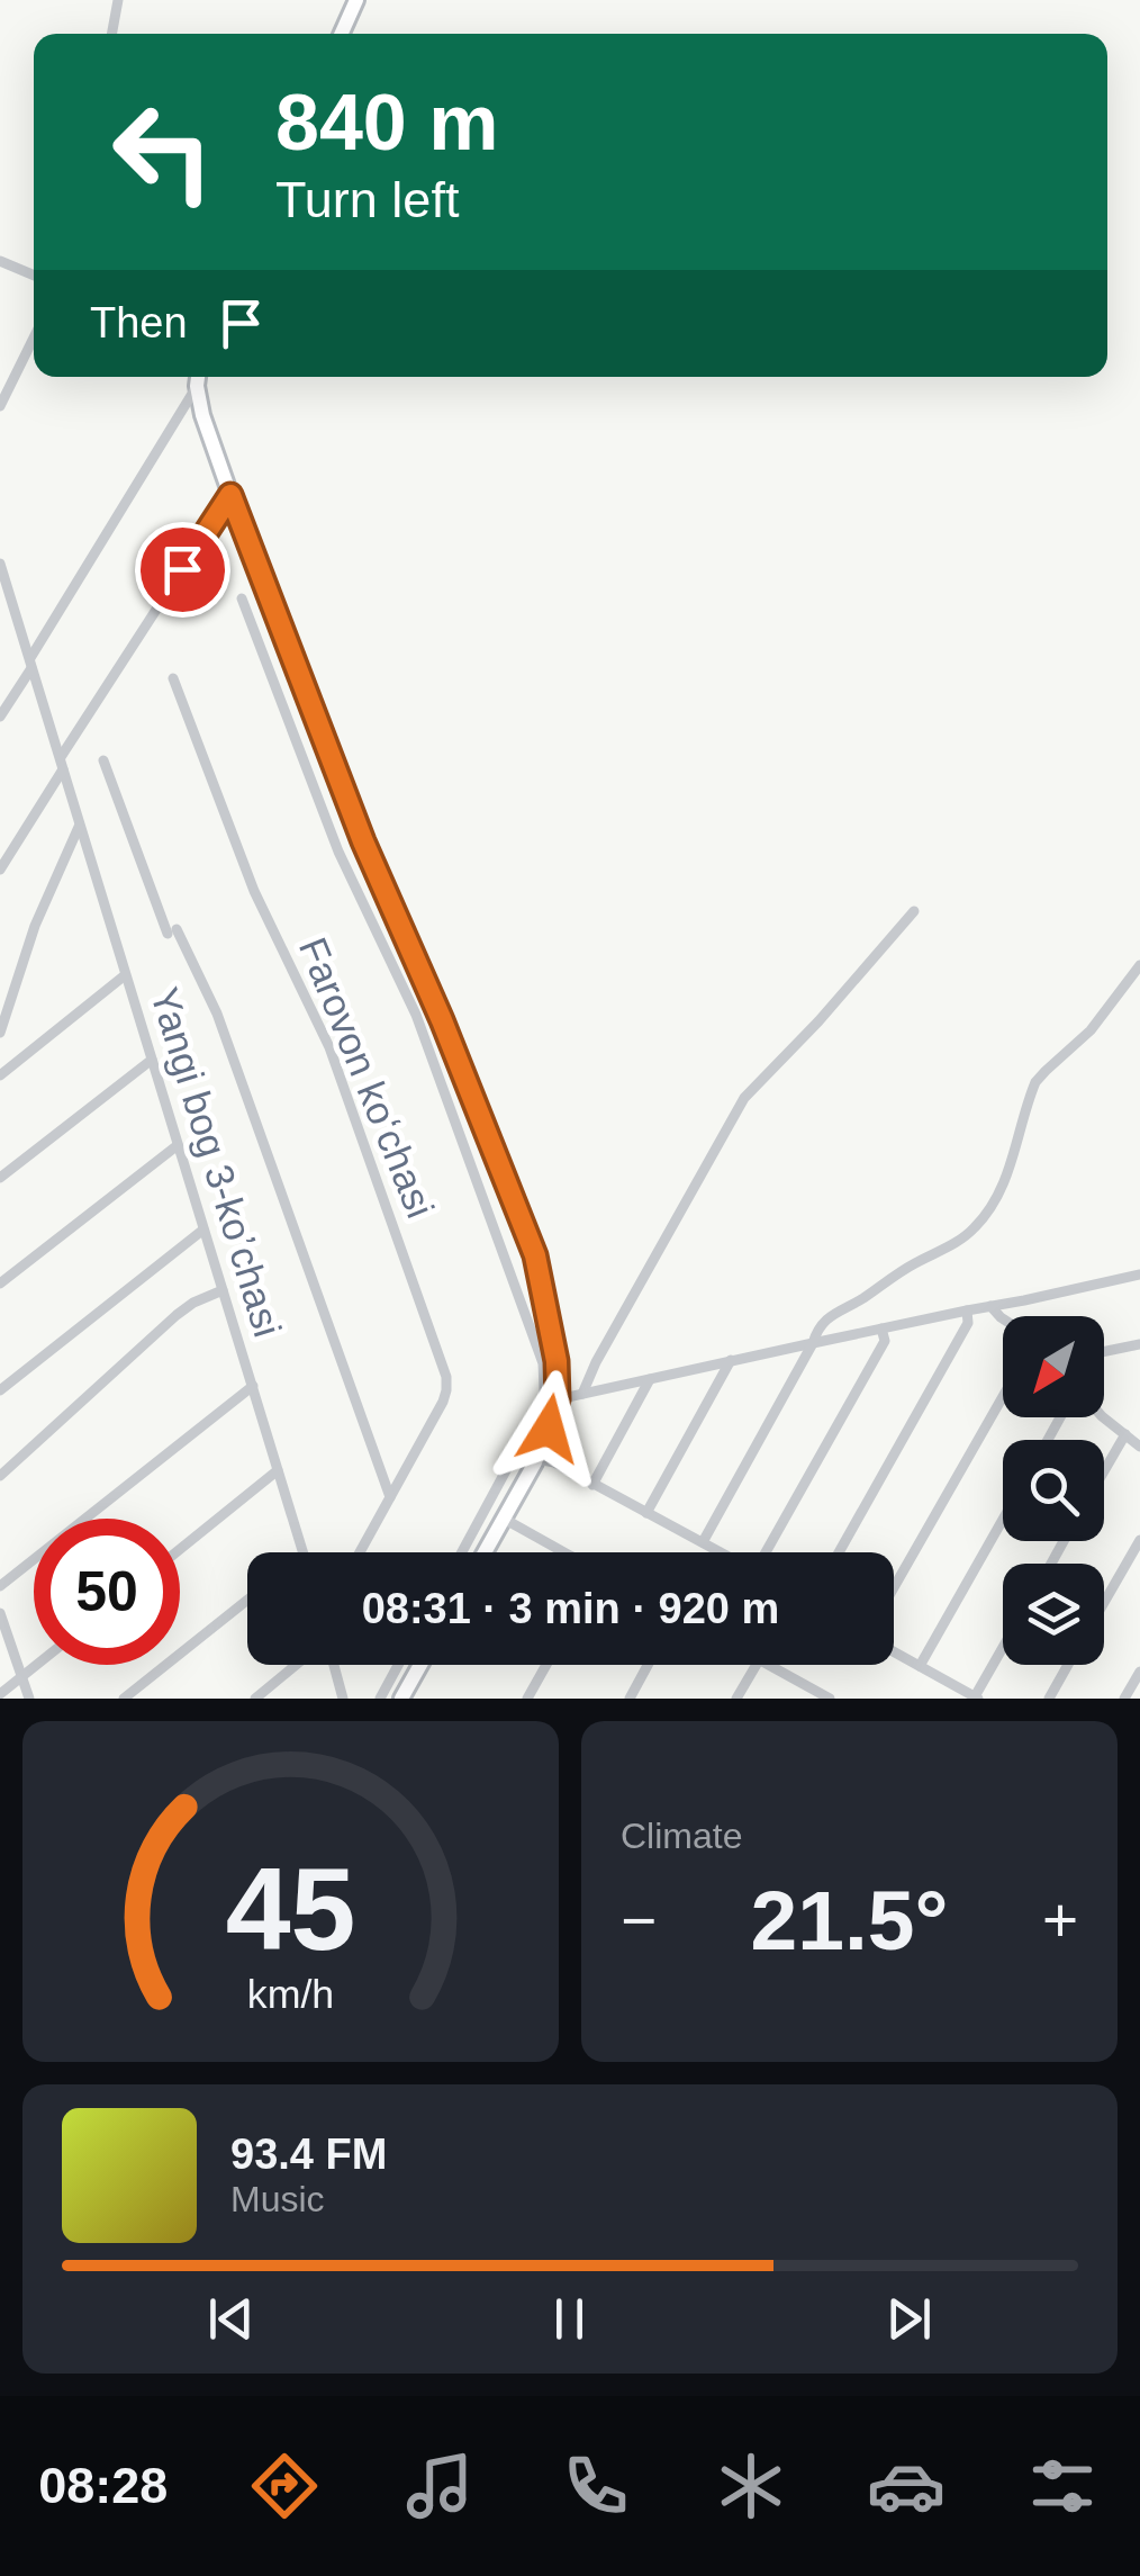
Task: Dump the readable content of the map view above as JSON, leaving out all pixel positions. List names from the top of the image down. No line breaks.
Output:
{"streets":{"street":["Farovon koʻchasi","Yangi bog 3-koʼchasi"]},"north":"bottom left","page":{"turn":["840 m","Turn left"],"then":"Then","limit":"50","trip":"08:31 · 3 min · 920 m","tile":"Climate","heat":["−","21.5°","+"],"song":["93.4 FM","Music"],"tabs":"08:28","gauge":["45","km/h"]}}
